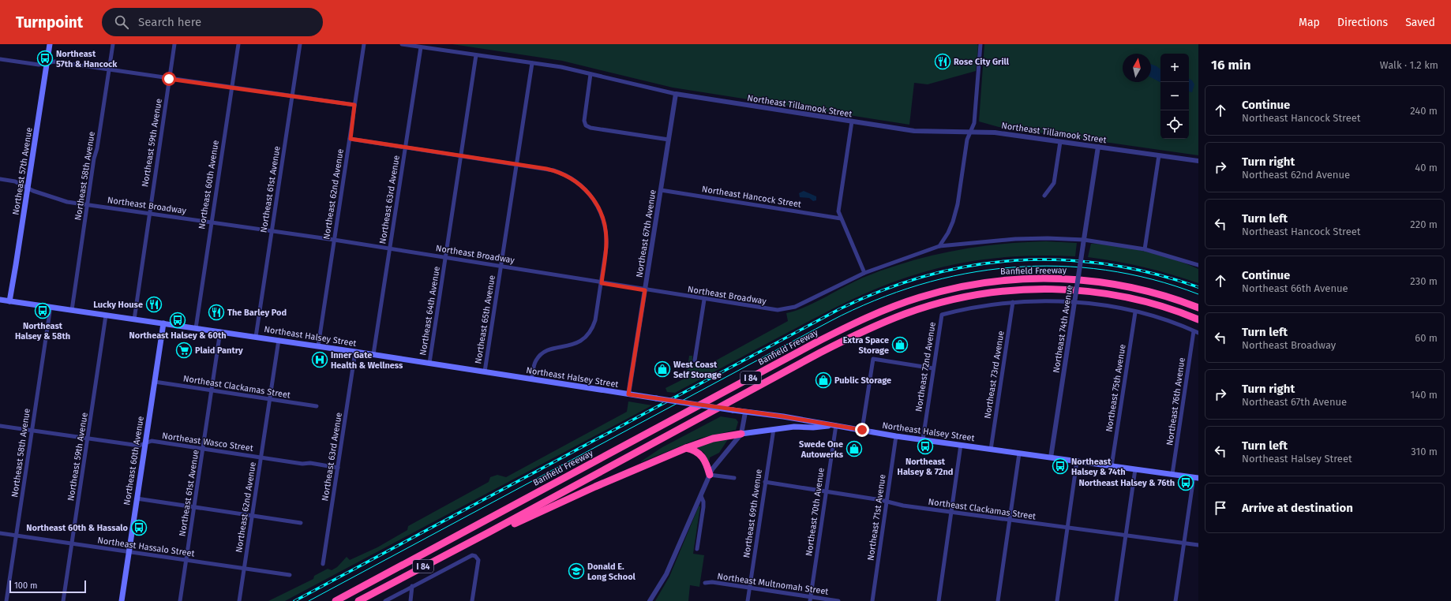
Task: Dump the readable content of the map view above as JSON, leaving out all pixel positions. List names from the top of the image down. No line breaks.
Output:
{"streets":{"highway":["Banfield Freeway","I 84"],"main road":["Northeast 57th Avenue","Northeast 60th Avenue","Northeast Halsey Street"],"street":["Northeast Tillamook Street","Northeast 59th Avenue","Northeast 58th Avenue","Northeast 61st Avenue","Northeast 62nd Avenue","Northeast Hancock Street","Northeast 63rd Avenue","Northeast Broadway","Northeast 67th Avenue","Northeast 64th Avenue","Northeast 65th Avenue","Northeast 74th Avenue","Northeast 72nd Avenue","Northeast 73rd Avenue","Northeast Clackamas Street","Northeast 75th Avenue","Northeast 76th Avenue","Northeast Wasco Street","Northeast 70th Avenue","Northeast 69th Avenue","Northeast 71st Avenue","Northeast Hassalo Street","Northeast Multnomah Street"]},"crossings":[["Northeast Tillamook Street","Northeast 63rd Avenue"],["Northeast Tillamook Street","Northeast 67th Avenue"],["Northeast Tillamook Street","Northeast 64th Avenue"],["Northeast Tillamook Street","Northeast 65th Avenue"],["Northeast Tillamook Street","Northeast 74th Avenue"],["Northeast 59th Avenue","Northeast Broadway"],["Northeast 59th Avenue","Northeast Halsey Street"],["Northeast 59th Avenue","Northeast Wasco Street"],["Northeast 59th Avenue","Northeast Hassalo Street"],["Northeast 57th Avenue","Northeast Broadway"],["Northeast 57th Avenue","Northeast Halsey Street"],["Northeast 58th Avenue","Northeast Broadway"],["Northeast 58th Avenue","Northeast Halsey Street"],["Northeast 58th Avenue","Northeast Wasco Street"],["Northeast 58th Avenue","Northeast Hassalo Street"],["Northeast 60th Avenue","Northeast Broadway"],["Northeast 60th Avenue","Northeast Halsey Street"],["Northeast 60th Avenue","Northeast Clackamas Street"],["Northeast 60th Avenue","Northeast Wasco Street"],["Northeast 60th Avenue","Northeast Hassalo Street"],["Northeast 61st Avenue","Northeast Broadway"],["Northeast 61st Avenue","Northeast Halsey Street"],["Northeast 61st Avenue","Northeast Clackamas Street"],["Northeast 61st Avenue","Northeast Wasco Street"],["Northeast 61st Avenue","Northeast Hassalo Street"],["Northeast 62nd Avenue","Northeast Broadway"],["Northeast 62nd Avenue","Northeast Halsey Street"],["Northeast 62nd Avenue","Northeast Clackamas Street"],["Northeast 62nd Avenue","Northeast Wasco Street"],["Northeast 62nd Avenue","Northeast Hassalo Street"],["Northeast Hancock Street","Northeast 67th Avenue"],["Northeast 63rd Avenue","Northeast Broadway"],["Northeast 63rd Avenue","Northeast Halsey Street"],["Northeast 63rd Avenue","Northeast Wasco Street"],["Northeast Broadway","Northeast 67th Avenue"],["Northeast Broadway","Northeast 64th Avenue"],["Northeast Broadway","Northeast 65th Avenue"],["Northeast Broadway","Northeast 74th Avenue"],["Northeast 67th Avenue","Northeast Halsey Street"],["Northeast 64th Avenue","Northeast Halsey Street"],["Northeast 65th Avenue","Northeast Halsey Street"],["Northeast 74th Avenue","Northeast Halsey Street"],["Northeast Halsey Street","Northeast 72nd Avenue"],["Northeast Halsey Street","Northeast 73rd Avenue"],["Northeast Halsey Street","Northeast 75th Avenue"],["Northeast Halsey Street","Northeast 76th Avenue"],["Northeast Halsey Street","Northeast 70th Avenue"],["Northeast Halsey Street","Northeast 71st Avenue"],["Northeast 72nd Avenue","Northeast 73rd Avenue"],["Northeast Clackamas Street","Northeast 70th Avenue"],["Northeast Clackamas Street","Northeast 69th Avenue"],["Northeast Clackamas Street","Northeast 71st Avenue"],["Northeast 70th Avenue","Northeast Multnomah Street"],["Northeast 69th Avenue","Northeast Multnomah Street"]],"places":{"bus stop":["Northeast 57th & Hancock","Northeast Halsey & 58th","Northeast Halsey & 60th","Northeast Halsey & 72nd","Northeast Halsey & 74th","Northeast Halsey & 76th","Northeast 60th & Hassalo"],"restaurant":["Rose City Grill","Lucky House","The Barley Pod"],"shop":["Extra Space Storage","West Coast Self Storage","Public Storage","Swede One Autowerks"],"supermarket":["Plaid Pantry"],"hospital":["Inner Gate Health & Wellness"],"school or university":["Donald E. Long School"]},"scale_bar":"100 m","north":"top","page":{"header":"Turnpoint","search":"Search here","nav":["Map","Directions","Saved"],"heading":["16 min","Walk · 1.2 km"],"map_buttons":["+","−"],"list":[["Continue","Northeast Hancock Street","240 m"],["Turn right","Northeast 62nd Avenue","40 m"],["Turn left","Northeast Hancock Street","220 m"],["Continue","Northeast 66th Avenue","230 m"],["Turn left","Northeast Broadway","60 m"],["Turn right","Northeast 67th Avenue","140 m"],["Turn left","Northeast Halsey Street","310 m"],"Arrive at destination"],"scale":"100 m"}}
